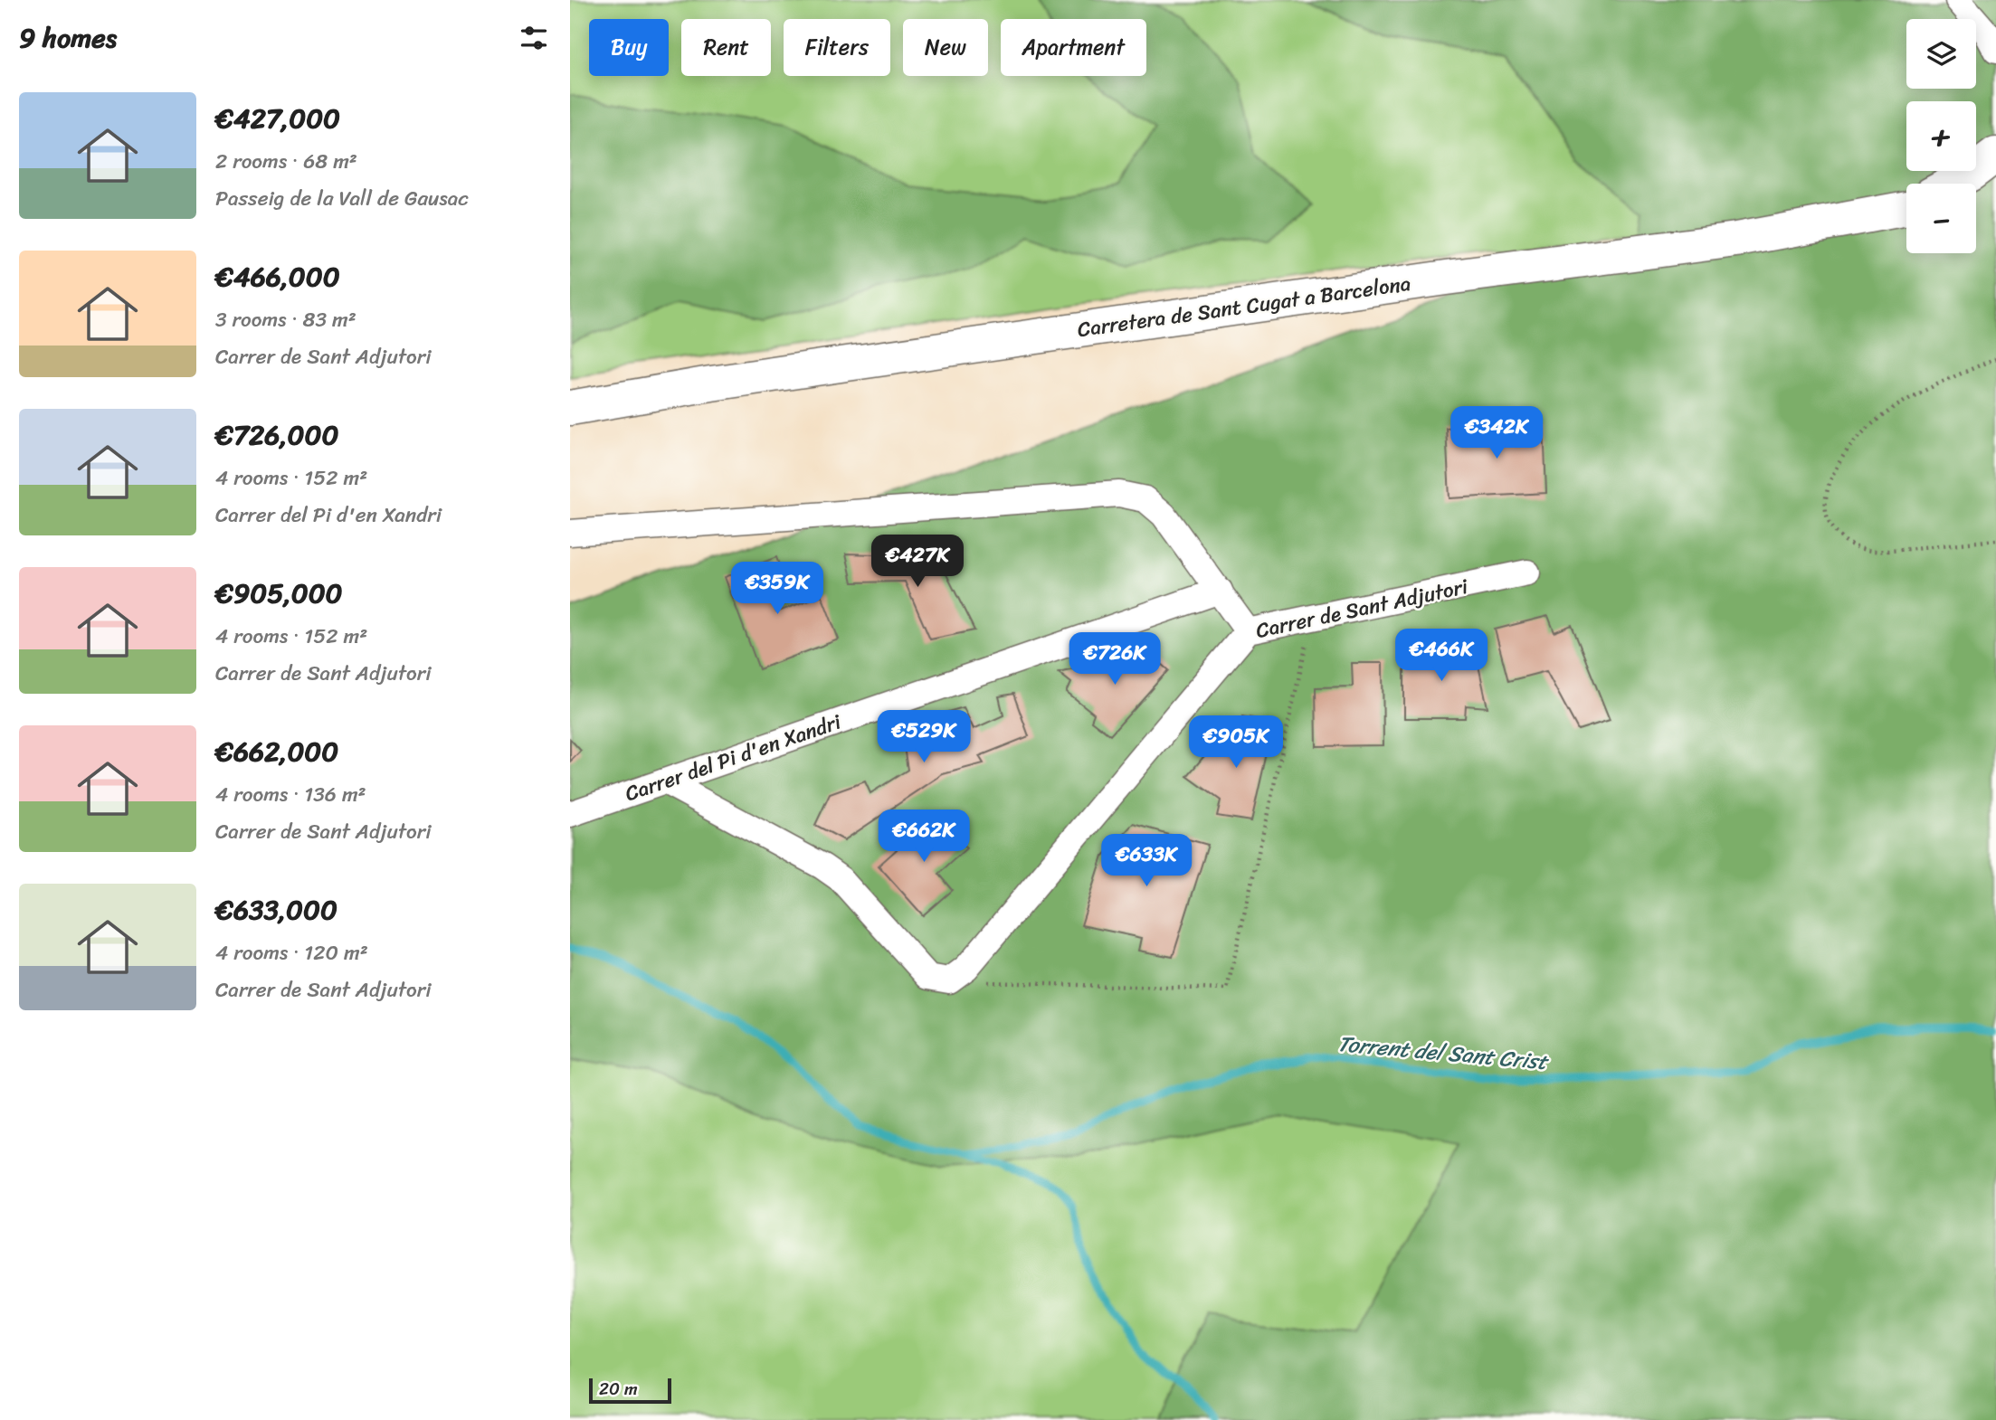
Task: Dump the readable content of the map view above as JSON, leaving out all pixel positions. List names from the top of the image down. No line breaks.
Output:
{"streets":{"main road":["Carretera de Sant Cugat a Barcelona"],"street":["Carrer de Sant Adjutori","Carrer del Pi d'en Xandri"]},"water":["Torrent del Sant Crist"],"scale_bar":"20 m","page":{"heading":"9 homes","map_buttons":["+","−"],"chip":["Buy","Rent","Filters","New","Apartment"],"list":[{"name":"€427,000","note":"2 rooms · 68 m² · Passeig de la Vall de Gausac"},{"name":"€466,000","note":"3 rooms · 83 m² · Carrer de Sant Adjutori"},{"name":"€726,000","note":"4 rooms · 152 m² · Carrer del Pi d'en Xandri"},{"name":"€905,000","note":"4 rooms · 152 m² · Carrer de Sant Adjutori"},{"name":"€662,000","note":"4 rooms · 136 m² · Carrer de Sant Adjutori"},{"name":"€633,000","note":"4 rooms · 120 m² · Carrer de Sant Adjutori"}],"price":["€342K","€427K","€359K","€466K","€726K","€529K","€905K","€662K","€633K"],"scale":"20 m"}}
